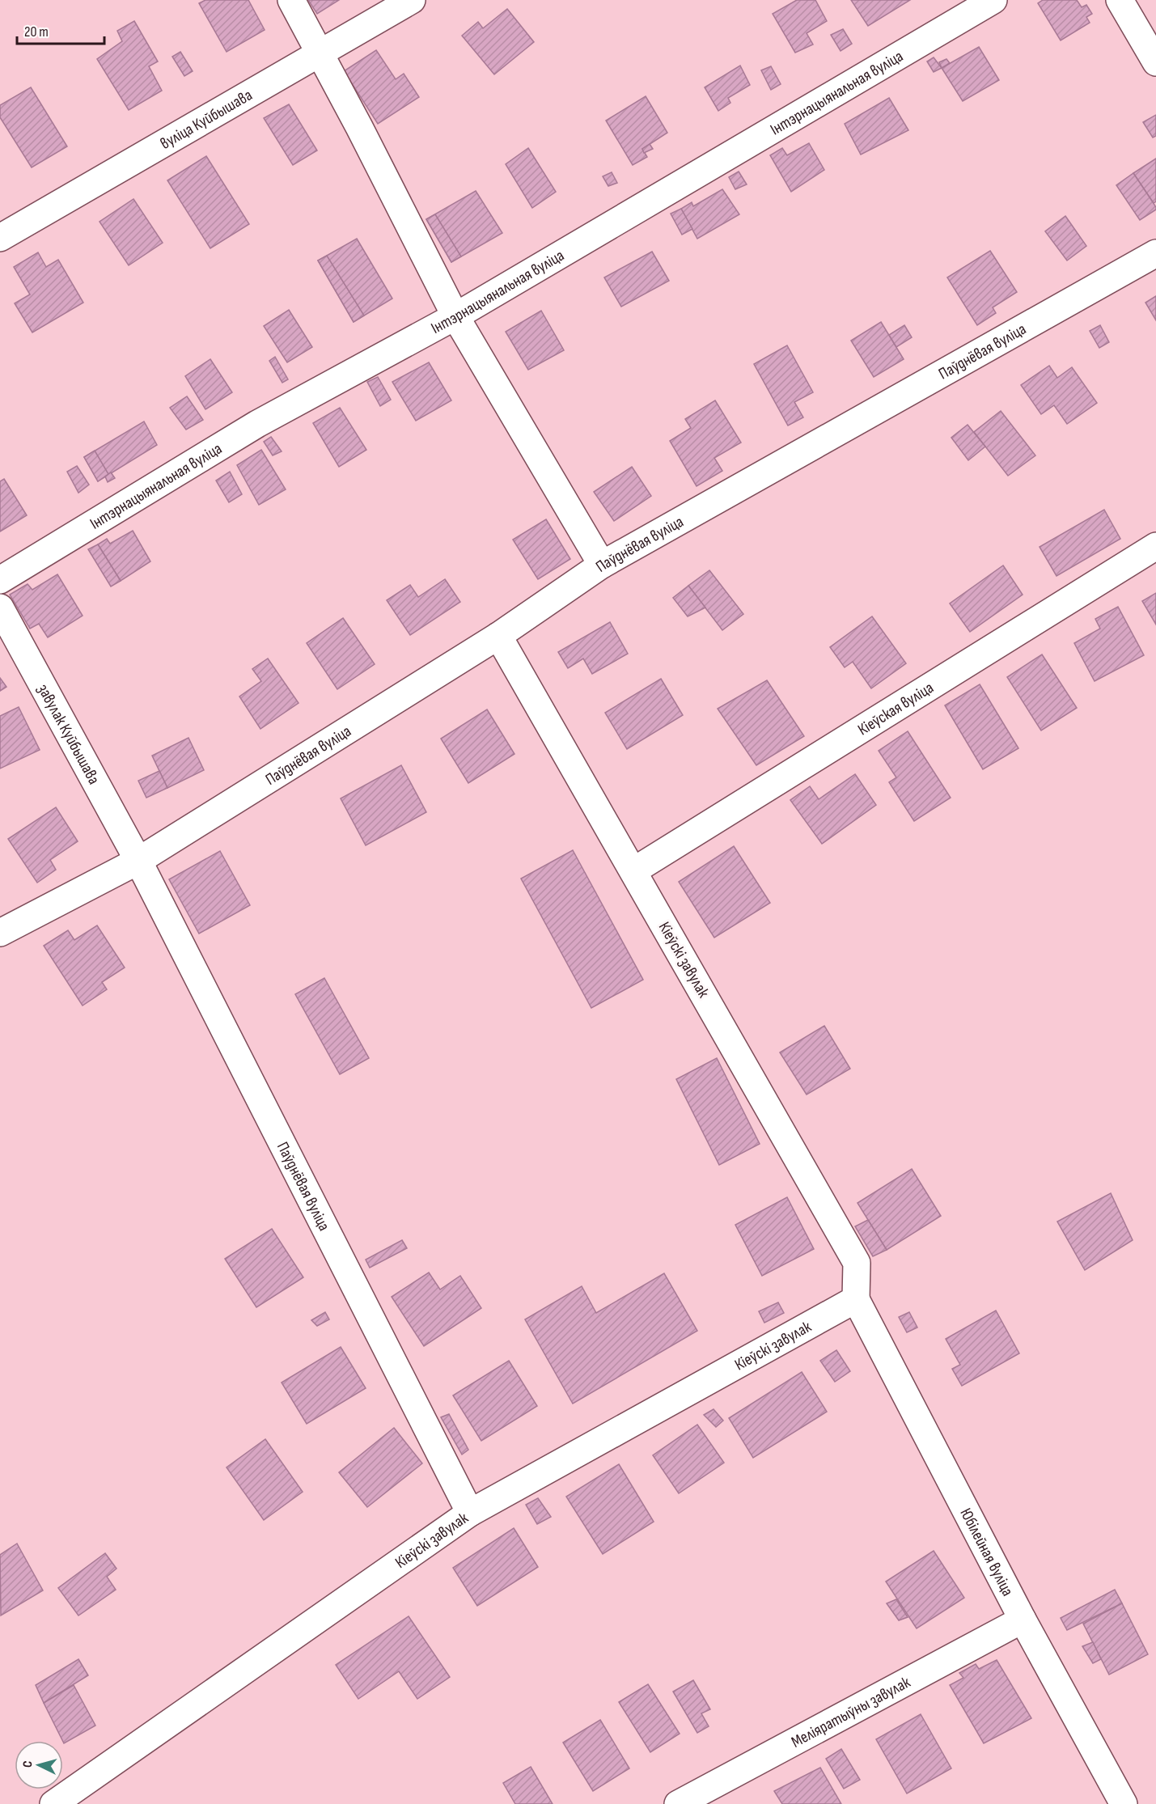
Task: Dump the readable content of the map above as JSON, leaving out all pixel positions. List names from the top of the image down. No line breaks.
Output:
{"streets":{"street":["Інтэрнацыянальная вуліца","вуліца Куйбышава","Паўднёвая вуліца","Кіеўская вуліца","завулак Куйбышава","Кіеўскі завулак","Юбілейная вуліца","Меліяратыўны завулак"]},"crossings":[["Паўднёвая вуліца","завулак Куйбышава"],["Паўднёвая вуліца","Кіеўскі завулак"],["Кіеўская вуліца","Кіеўскі завулак"],["Кіеўскі завулак","Юбілейная вуліца"],["Юбілейная вуліца","Меліяратыўны завулак"]],"scale_bar":"20 m","north":"left"}
